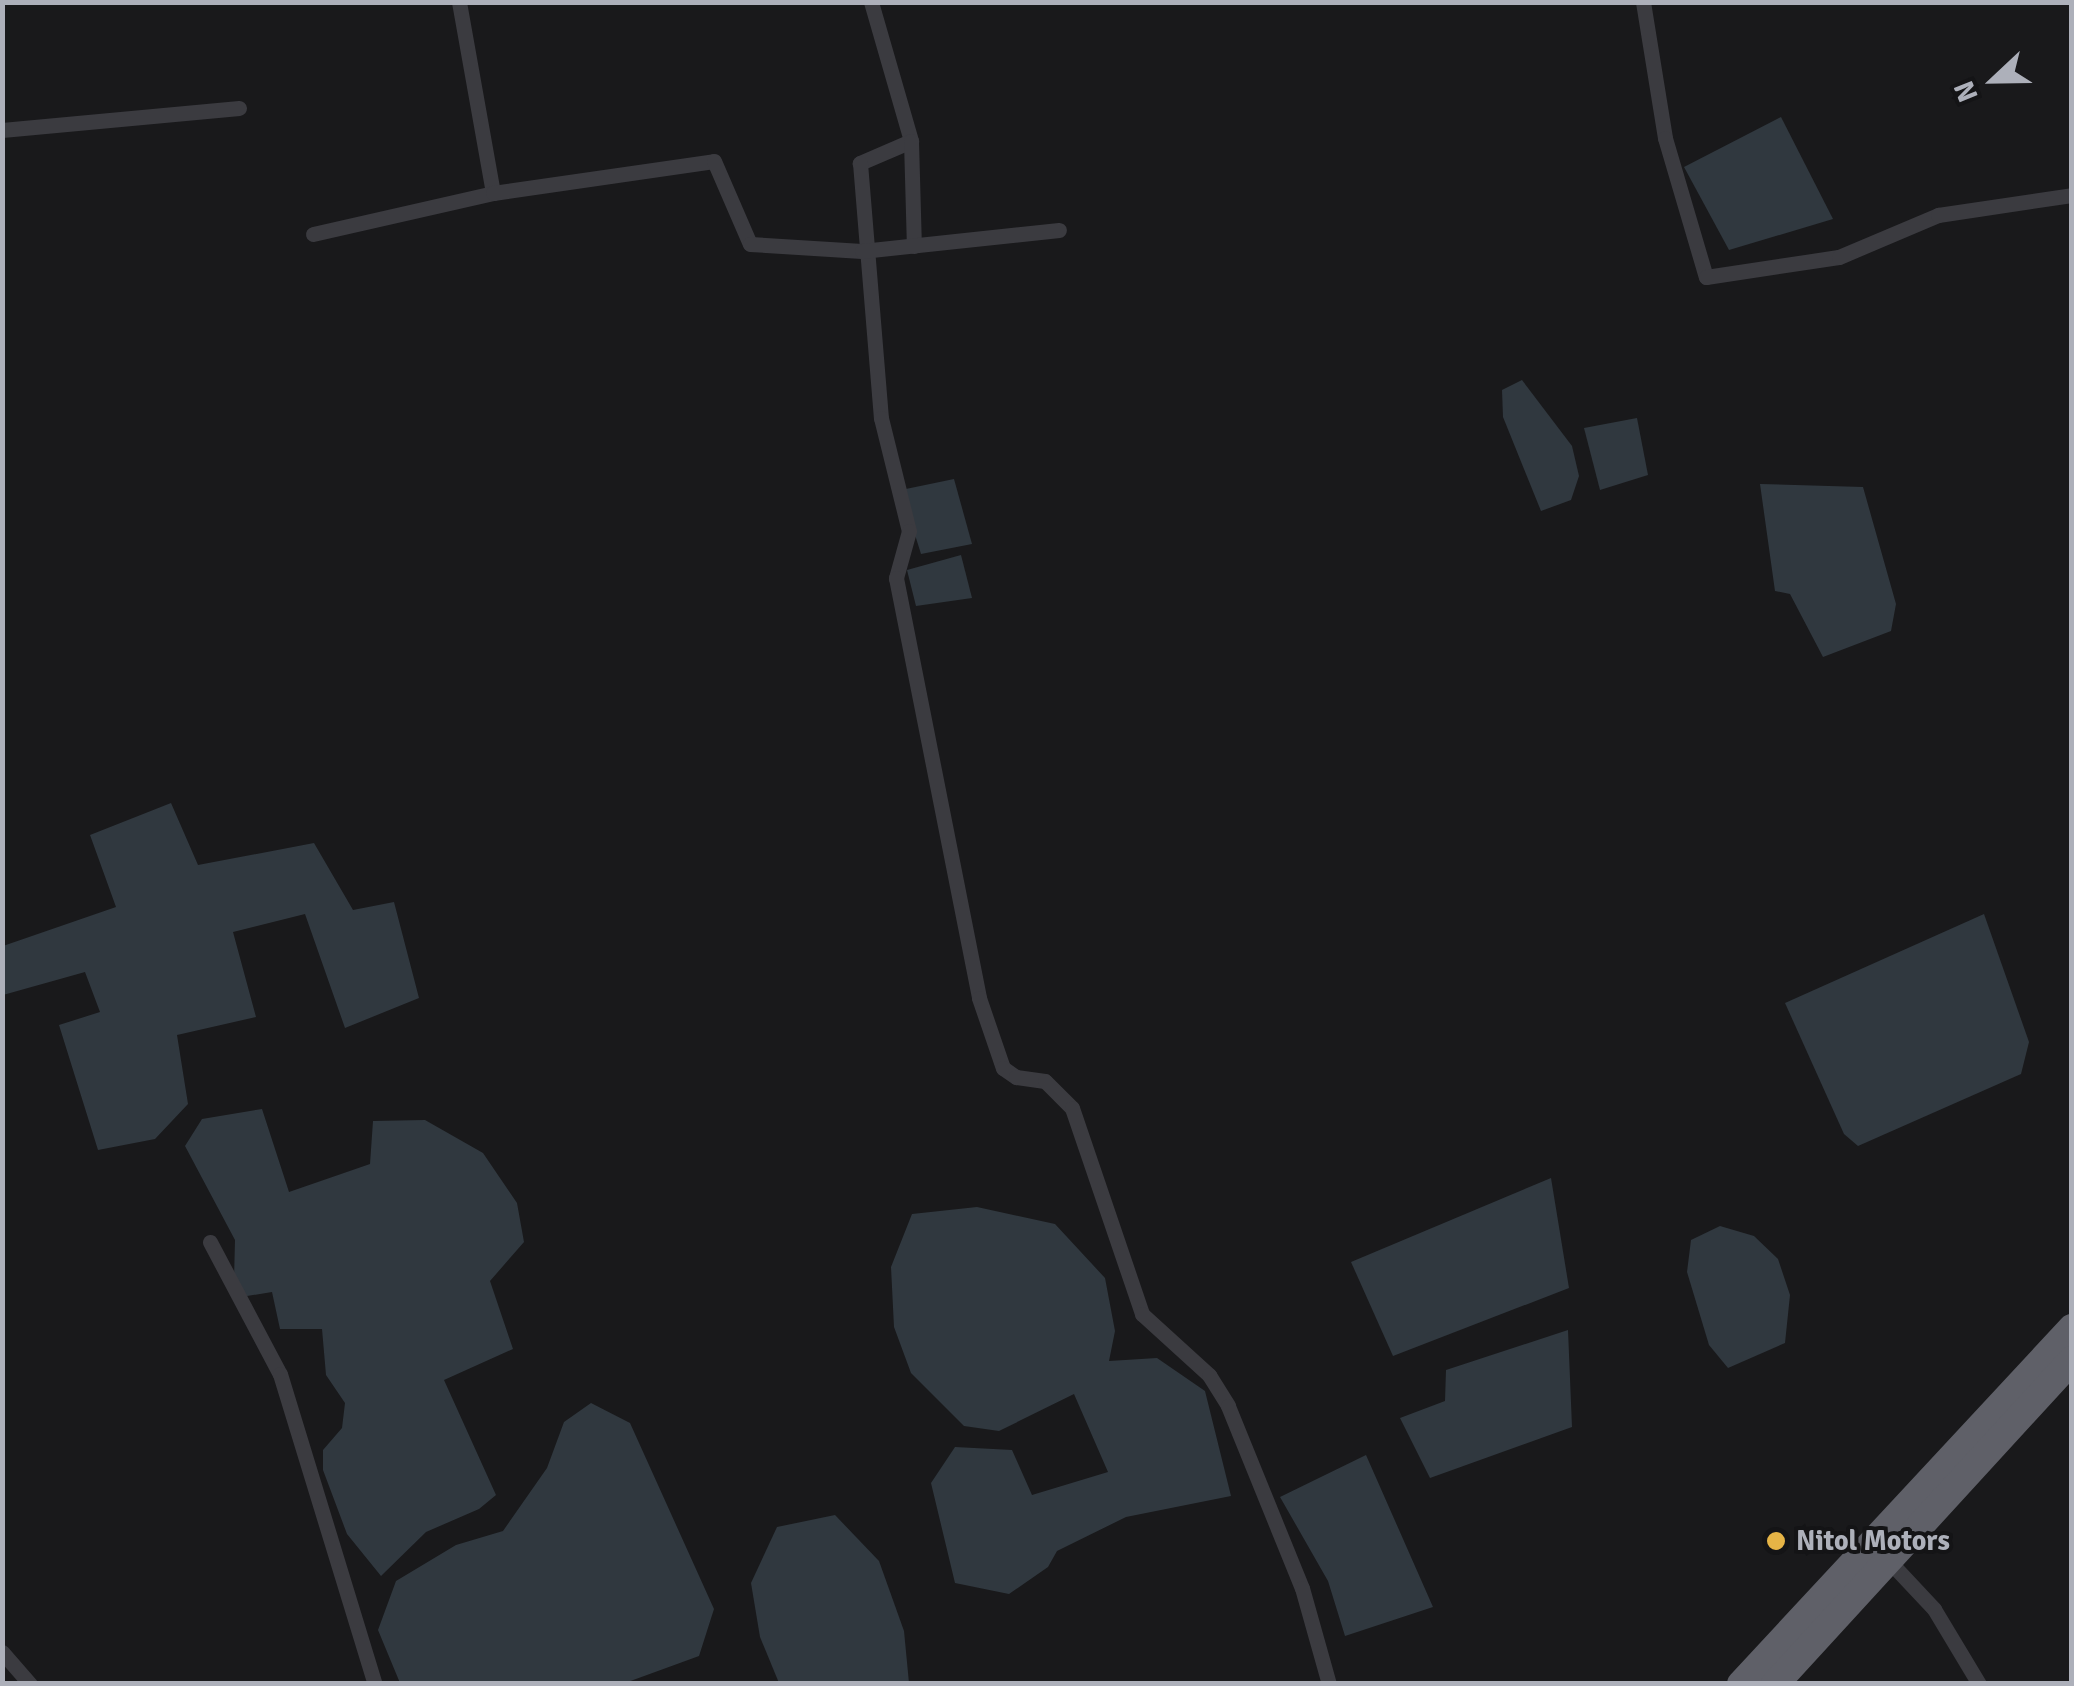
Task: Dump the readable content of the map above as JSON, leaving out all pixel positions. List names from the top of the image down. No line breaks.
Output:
{"places":["Nitol Motors"],"north":"left"}
